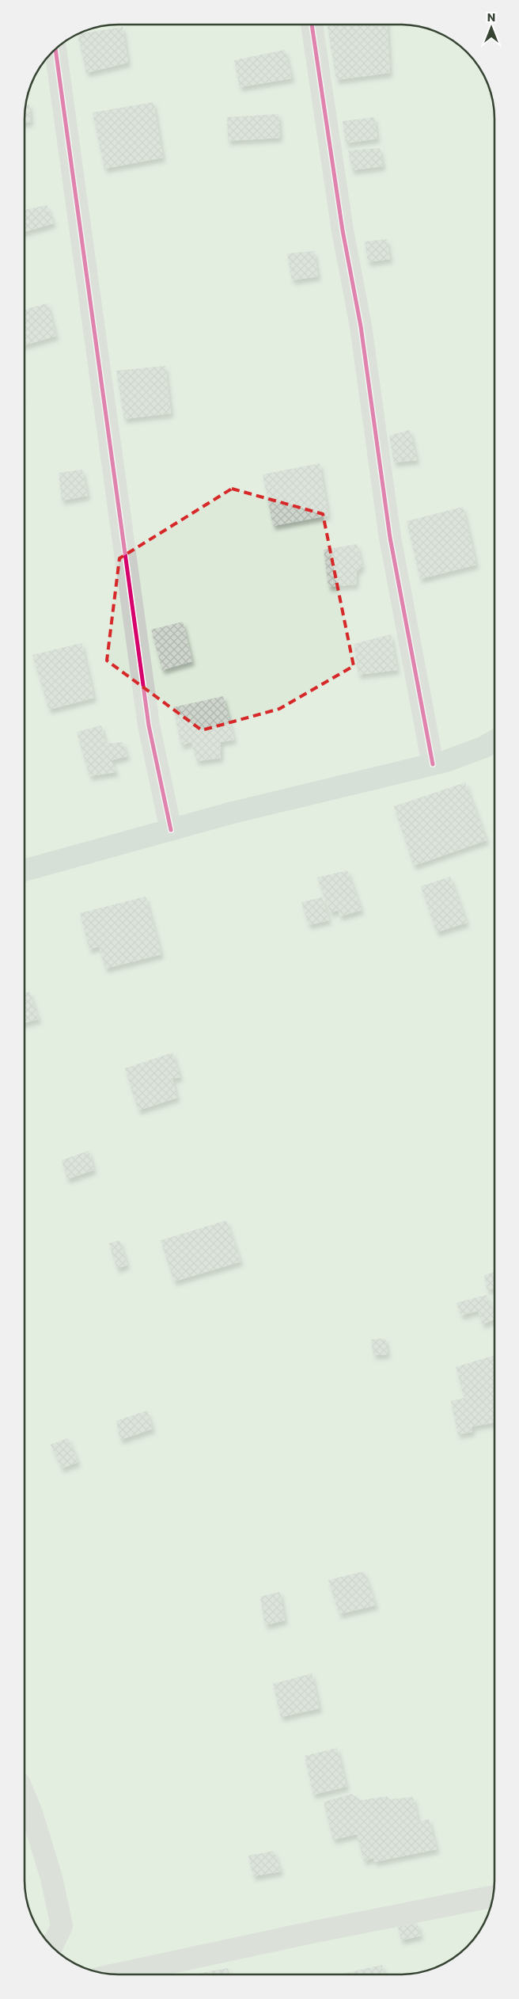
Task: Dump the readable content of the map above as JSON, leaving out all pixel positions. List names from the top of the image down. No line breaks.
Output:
{"north":"top"}
